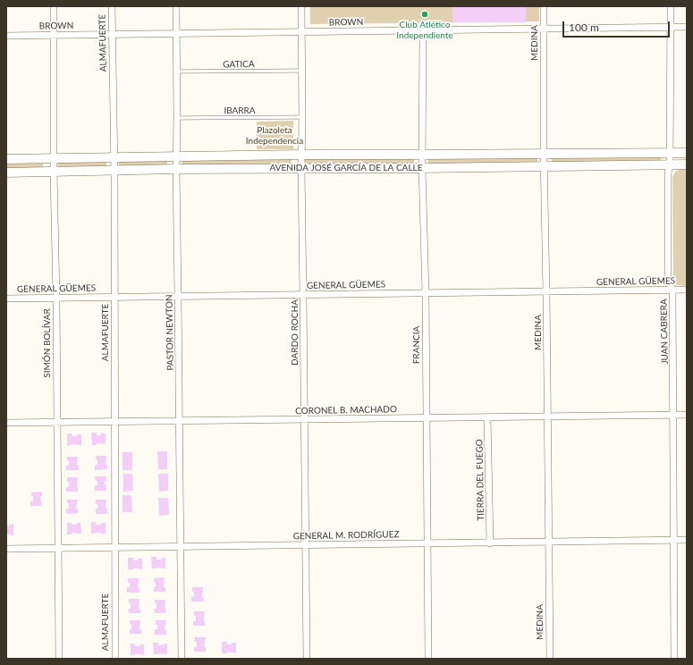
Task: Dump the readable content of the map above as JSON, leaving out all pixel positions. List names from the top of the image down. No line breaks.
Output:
{"streets":{"main road":["AVENIDA JOSÉ GARCÍA DE LA CALLE"],"street":["BROWN","ALMAFUERTE","MEDINA","GENERAL GÜEMES","JUAN CABRERA","PASTOR NEWTON","DARDO ROCHA","SIMÓN BOLÍVAR","FRANCIA","CORONEL B. MACHADO","TIERRA DEL FUEGO","GENERAL M. RODRÍGUEZ"],"lane":["GATICA","IBARRA"]},"crossings":[["BROWN","ALMAFUERTE"],["BROWN","MEDINA"],["BROWN","JUAN CABRERA"],["BROWN","PASTOR NEWTON"],["BROWN","DARDO ROCHA"],["BROWN","SIMÓN BOLÍVAR"],["BROWN","FRANCIA"],["ALMAFUERTE","AVENIDA JOSÉ GARCÍA DE LA CALLE"],["ALMAFUERTE","GENERAL GÜEMES"],["ALMAFUERTE","CORONEL B. MACHADO"],["ALMAFUERTE","GENERAL M. RODRÍGUEZ"],["MEDINA","AVENIDA JOSÉ GARCÍA DE LA CALLE"],["MEDINA","GENERAL GÜEMES"],["MEDINA","CORONEL B. MACHADO"],["MEDINA","GENERAL M. RODRÍGUEZ"],["GATICA","PASTOR NEWTON"],["GATICA","DARDO ROCHA"],["IBARRA","PASTOR NEWTON"],["IBARRA","DARDO ROCHA"],["AVENIDA JOSÉ GARCÍA DE LA CALLE","JUAN CABRERA"],["AVENIDA JOSÉ GARCÍA DE LA CALLE","PASTOR NEWTON"],["AVENIDA JOSÉ GARCÍA DE LA CALLE","DARDO ROCHA"],["AVENIDA JOSÉ GARCÍA DE LA CALLE","SIMÓN BOLÍVAR"],["AVENIDA JOSÉ GARCÍA DE LA CALLE","FRANCIA"],["GENERAL GÜEMES","JUAN CABRERA"],["GENERAL GÜEMES","PASTOR NEWTON"],["GENERAL GÜEMES","DARDO ROCHA"],["GENERAL GÜEMES","SIMÓN BOLÍVAR"],["GENERAL GÜEMES","FRANCIA"],["JUAN CABRERA","CORONEL B. MACHADO"],["JUAN CABRERA","GENERAL M. RODRÍGUEZ"],["PASTOR NEWTON","CORONEL B. MACHADO"],["PASTOR NEWTON","GENERAL M. RODRÍGUEZ"],["DARDO ROCHA","CORONEL B. MACHADO"],["DARDO ROCHA","GENERAL M. RODRÍGUEZ"],["SIMÓN BOLÍVAR","CORONEL B. MACHADO"],["SIMÓN BOLÍVAR","GENERAL M. RODRÍGUEZ"],["FRANCIA","CORONEL B. MACHADO"],["FRANCIA","GENERAL M. RODRÍGUEZ"],["CORONEL B. MACHADO","TIERRA DEL FUEGO"],["TIERRA DEL FUEGO","GENERAL M. RODRÍGUEZ"]],"parks":["Plazoleta Independencia"],"places":["Club Atlético Independiente"],"scale_bar":"100 m"}
